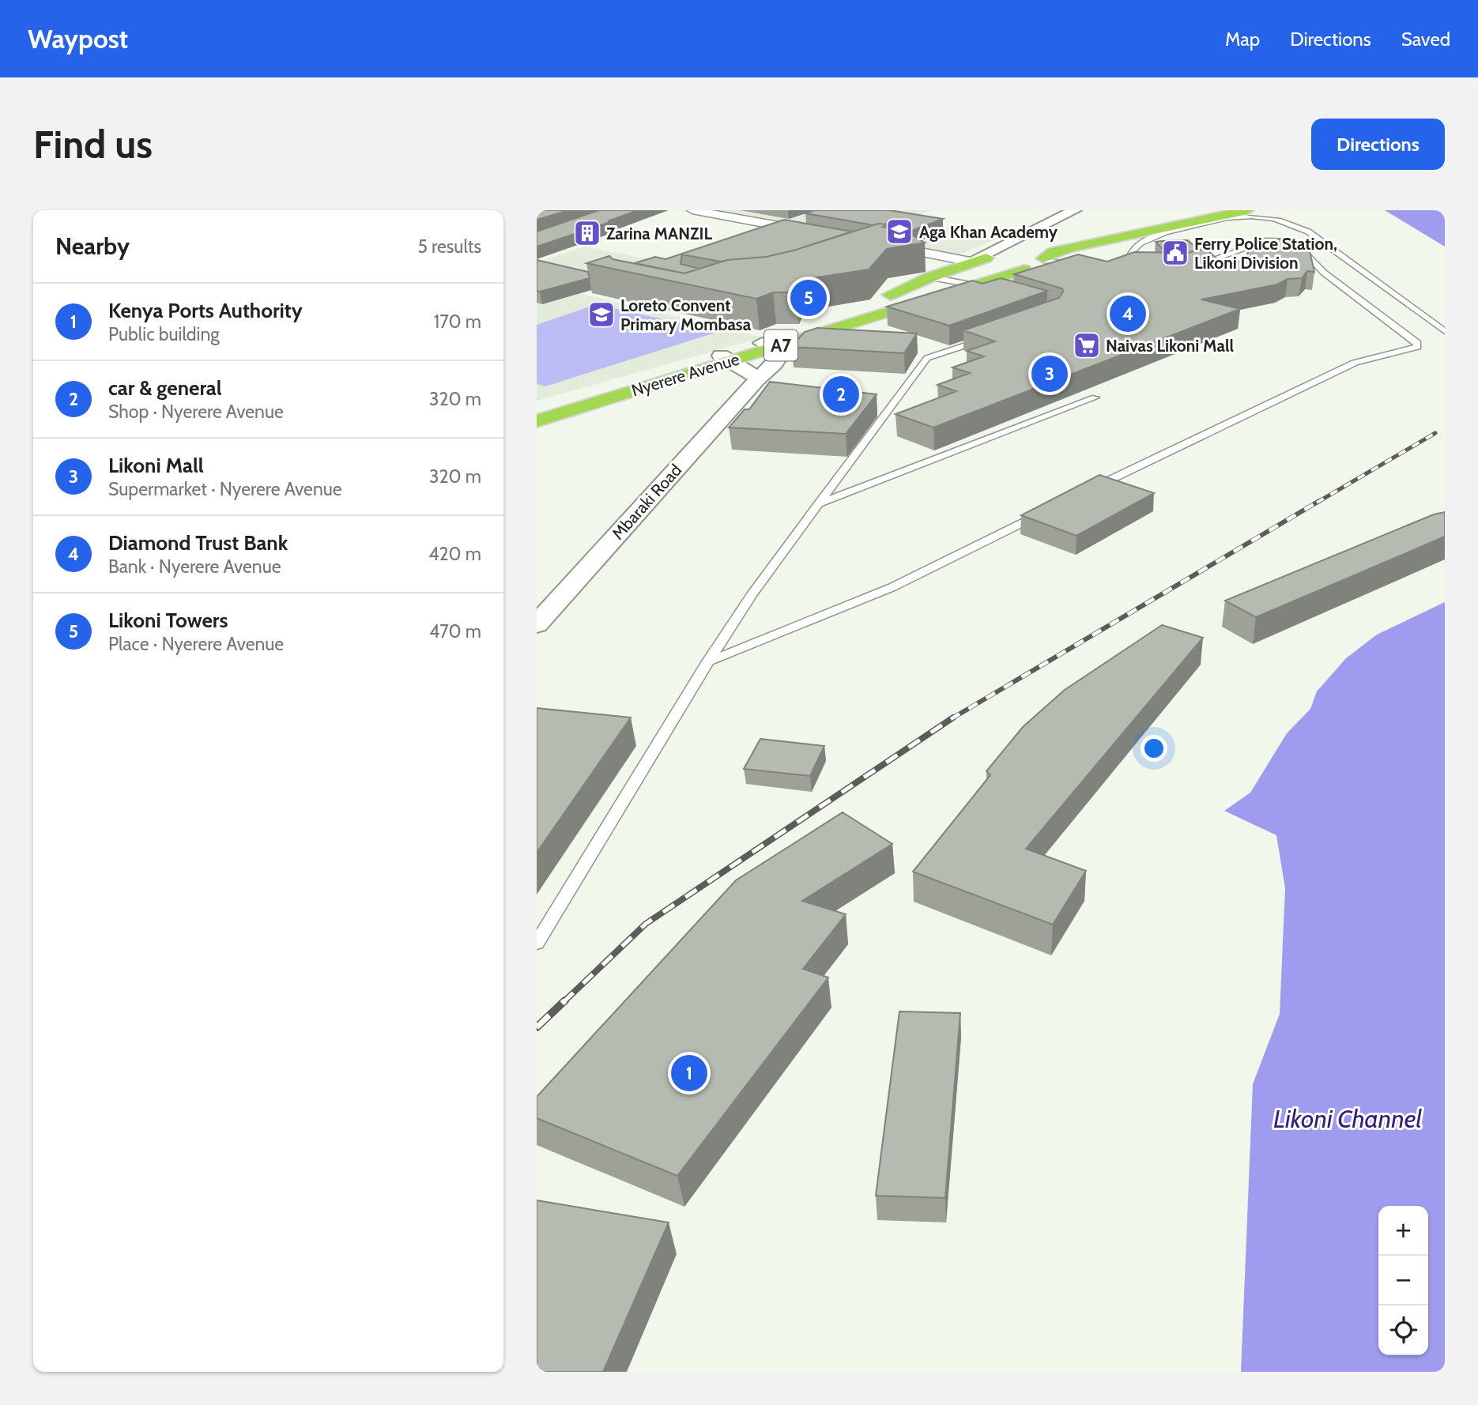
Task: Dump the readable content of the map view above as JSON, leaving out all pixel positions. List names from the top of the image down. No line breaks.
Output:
{"streets":{"highway":["A7","Nyerere Avenue"],"main road":["Mbaraki Road"]},"crossings":[["Nyerere Avenue","Mbaraki Road"]],"water":["Likoni Channel"],"places":{"school or university":["Aga Khan Academy","Loreto Convent Primary Mombasa"],"building":["Zarina MANZIL"],"public building":["Ferry Police Station, Likoni Division"],"supermarket":["Naivas Likoni Mall"]},"page":{"header":"Waypost","nav":["Map","Directions","Saved"],"buttons":"Directions","title":"Find us","heading":["Nearby","5 results"],"pins":["5","4","3","2","1"],"list":[{"mark":"1","name":"Kenya Ports Authority","note":"Public building","value":"170 m"},{"mark":"2","name":"car & general","note":"Shop · Nyerere Avenue","value":"320 m"},{"mark":"3","name":"Likoni Mall","note":"Supermarket · Nyerere Avenue","value":"320 m"},{"mark":"4","name":"Diamond Trust Bank","note":"Bank · Nyerere Avenue","value":"420 m"},{"mark":"5","name":"Likoni Towers","note":"Place · Nyerere Avenue","value":"470 m"}],"map_buttons":["+","−"]}}
